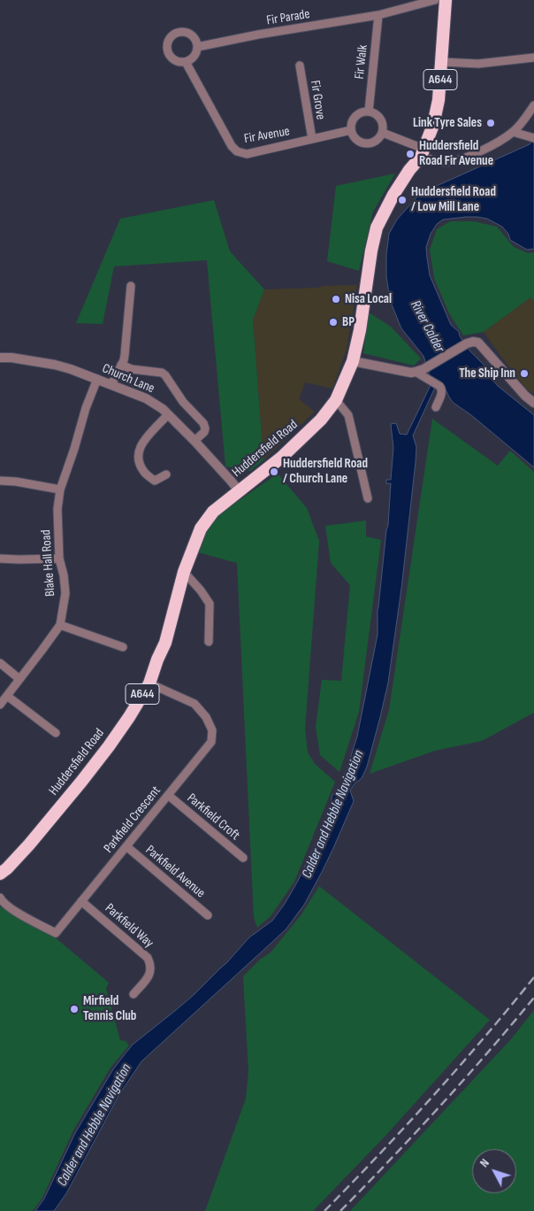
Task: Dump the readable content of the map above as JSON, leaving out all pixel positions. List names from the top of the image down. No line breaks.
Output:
{"streets":{"highway":["A644","Huddersfield Road"],"street":["Fir Parade","Fir Walk","Fir Grove","Fir Avenue","Church Lane","Blake Hall Road","Parkfield Croft","Parkfield Crescent","Parkfield Avenue","Parkfield Way"]},"crossings":[["Fir Parade","Fir Walk"],["Fir Parade","Fir Avenue"],["Fir Walk","Fir Avenue"],["Fir Grove","Fir Avenue"],["Church Lane","Huddersfield Road"],["Church Lane","Blake Hall Road"],["Huddersfield Road","Parkfield Crescent"],["Parkfield Croft","Parkfield Crescent"],["Parkfield Crescent","Parkfield Avenue"],["Parkfield Crescent","Parkfield Way"]],"water":["River Calder","Calder and Hebble Navigation"],"places":["Link Tyre Sales","Huddersfield Road Fir Avenue","Huddersfield Road / Low Mill Lane","Nisa Local","BP","The Ship Inn","Huddersfield Road / Church Lane","Mirfield Tennis Club"],"north":"top left"}
